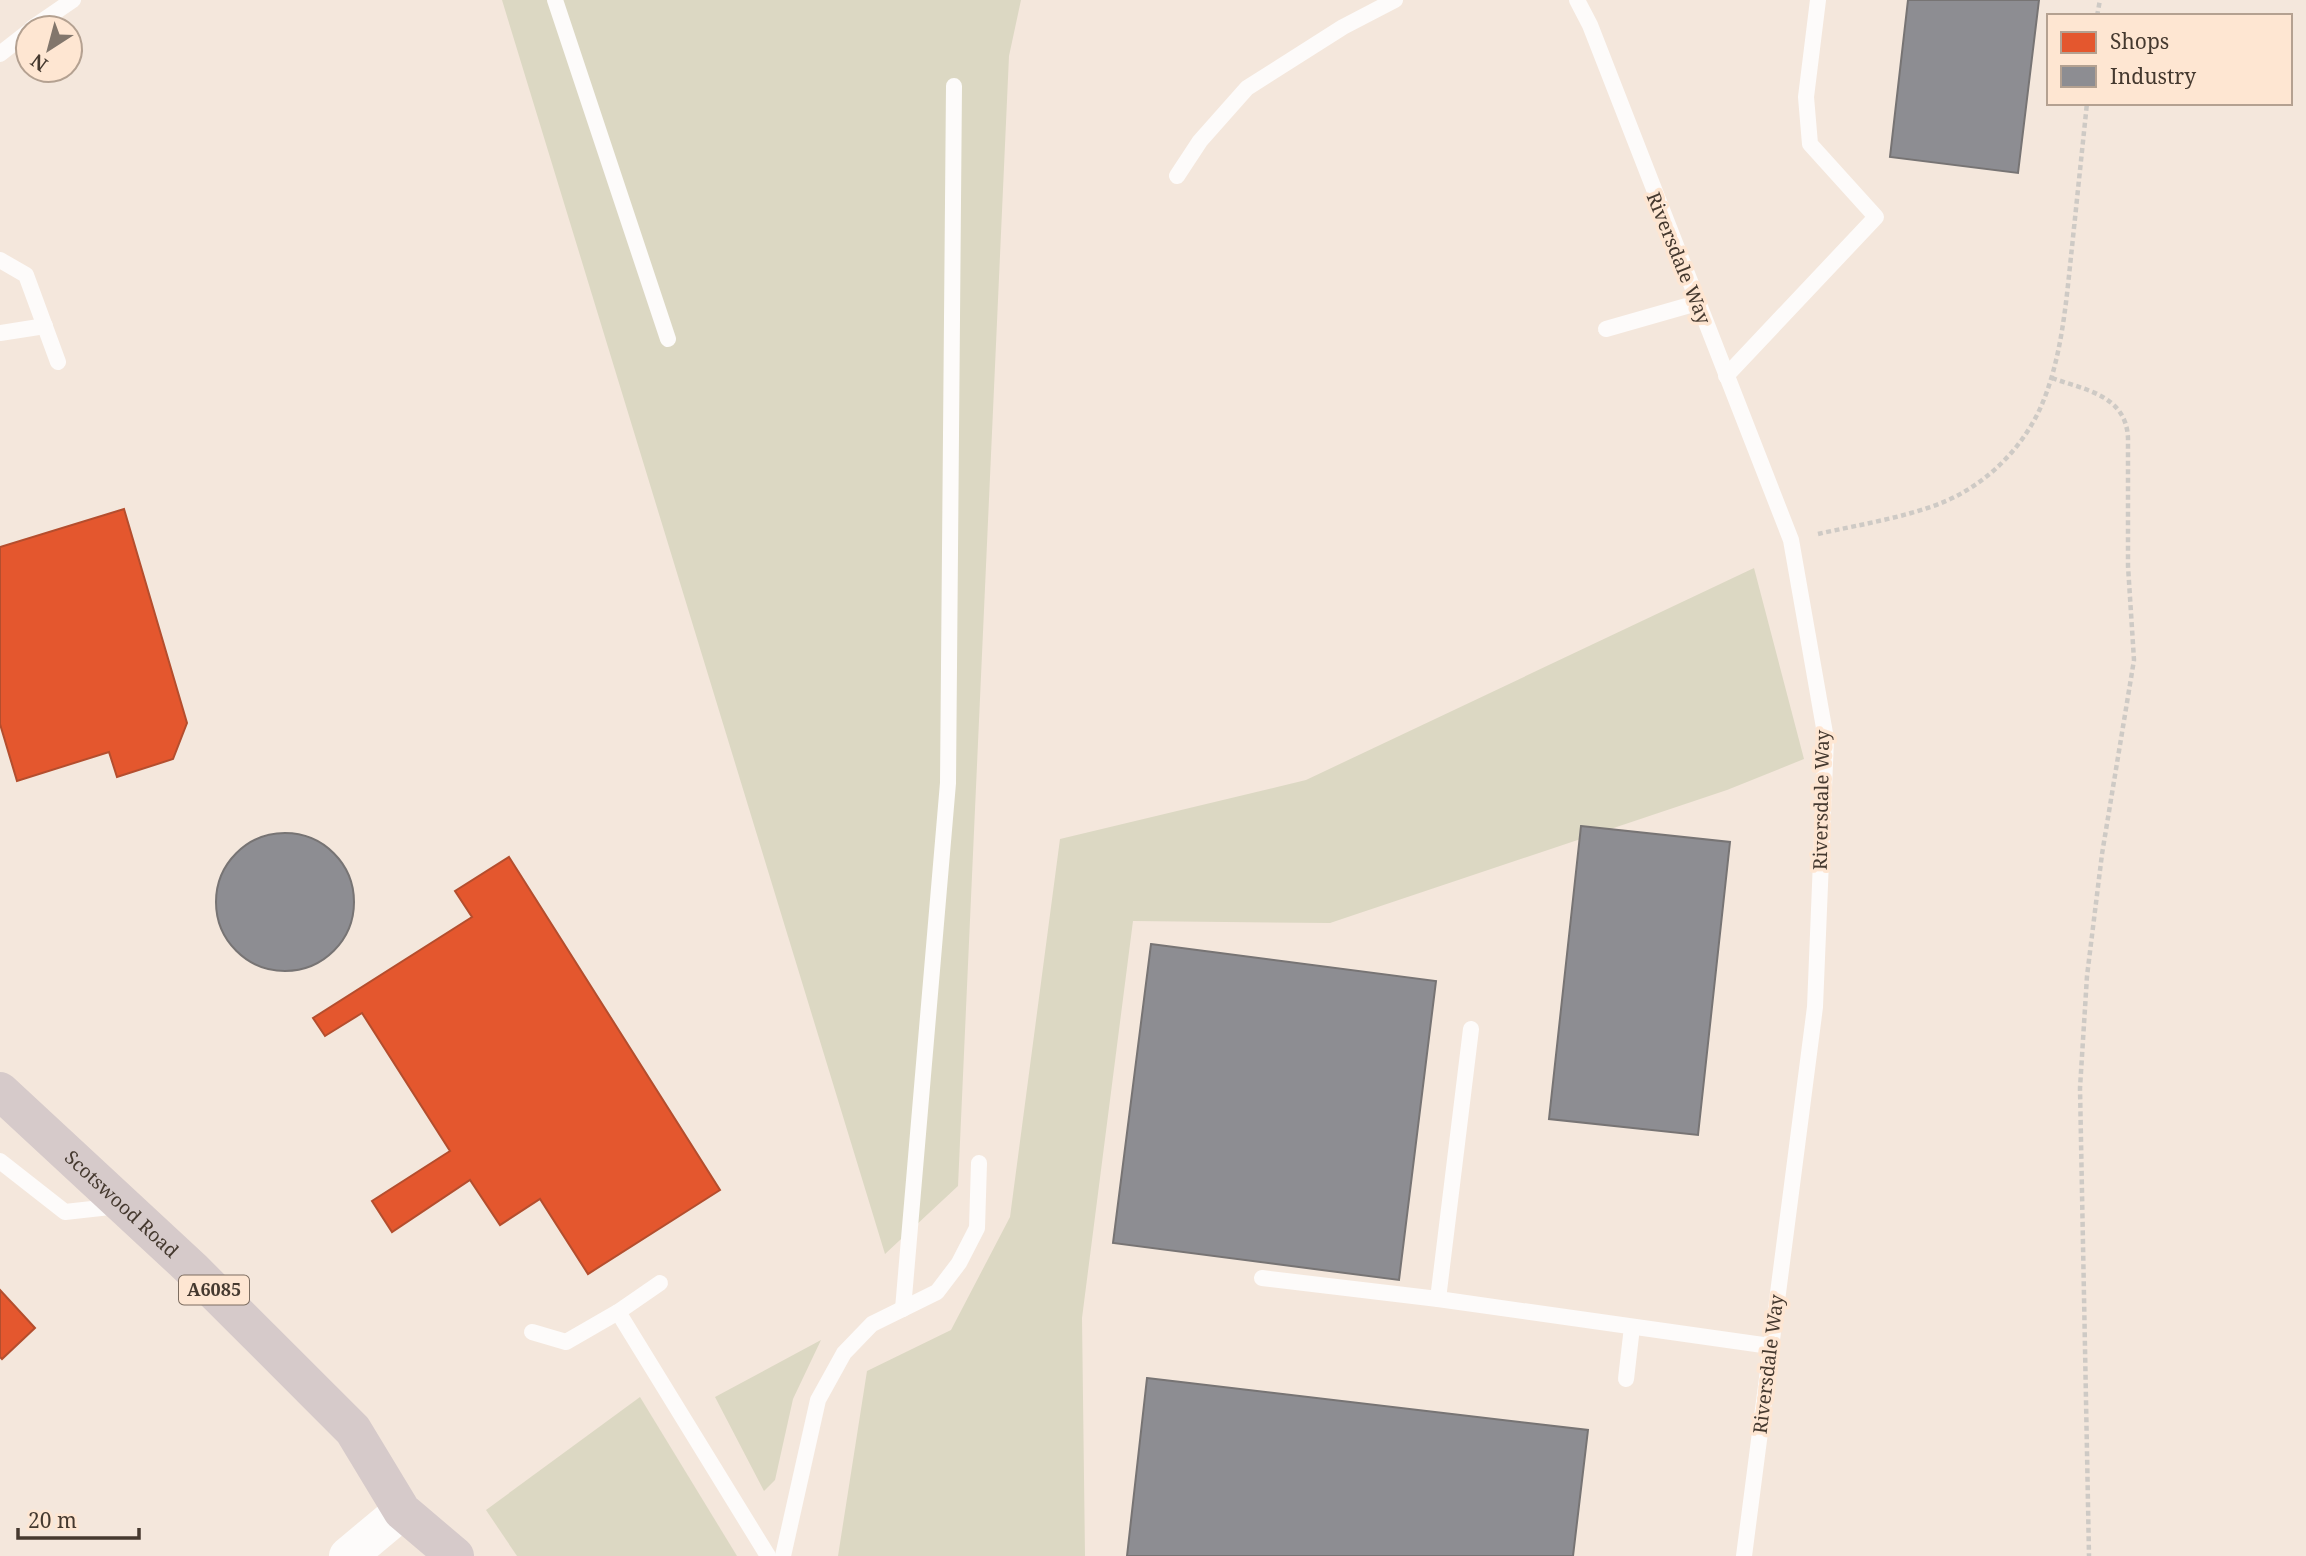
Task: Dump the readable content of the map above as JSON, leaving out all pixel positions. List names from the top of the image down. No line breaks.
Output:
{"streets":{"main road":["Scotswood Road","A6085"],"lane":["Riversdale Way"]},"crossings":[["Scotswood Road","A6085"]],"legend":["Shops","Industry"],"scale_bar":"20 m","north":"bottom left"}
